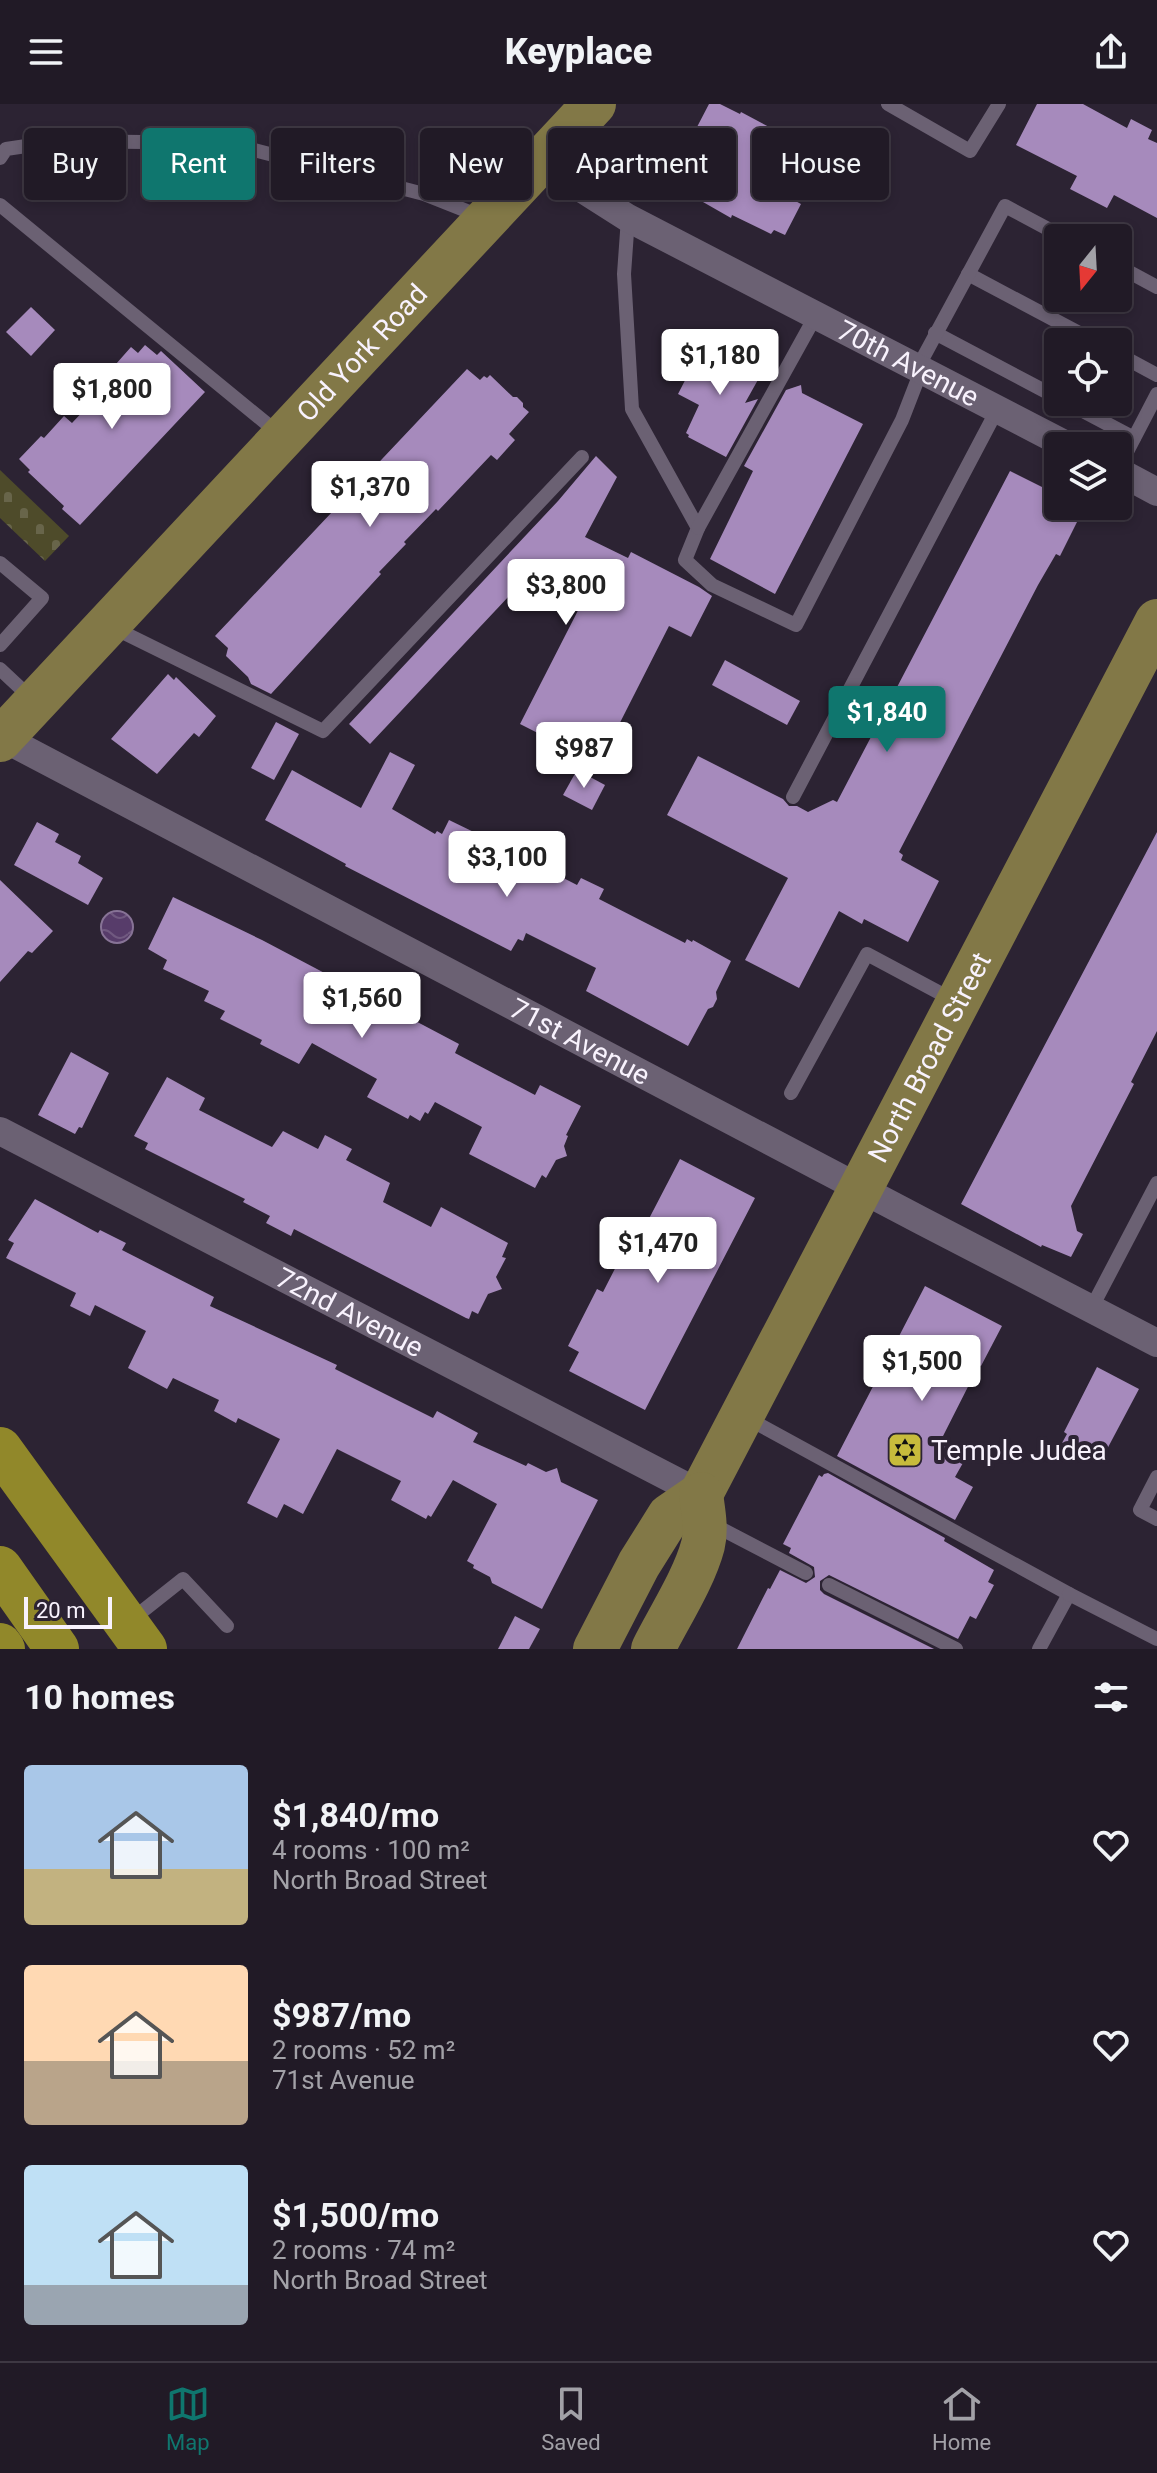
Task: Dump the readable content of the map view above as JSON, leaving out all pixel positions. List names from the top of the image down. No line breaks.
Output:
{"streets":{"main road":["Old York Road","North Broad Street"],"street":["70th Avenue","71st Avenue","72nd Avenue"]},"crossings":[["Old York Road","70th Avenue"],["Old York Road","71st Avenue"],["71st Avenue","North Broad Street"],["North Broad Street","72nd Avenue"]],"places":{"synagogue":["Temple Judea"]},"scale_bar":"20 m","north":"bottom","page":{"header":"Keyplace","chip":["Buy","Rent","Filters","New","Apartment","House"],"price":["$1,180","$1,800","$1,370","$3,800","$1,840","$987","$3,100","$1,560","$1,470","$1,500"],"scale":"20 m","heading":"10 homes","list":[{"name":"$1,840/mo","note":"4 rooms · 100 m² · North Broad Street"},{"name":"$987/mo","note":"2 rooms · 52 m² · 71st Avenue"},{"name":"$1,500/mo","note":"2 rooms · 74 m² · North Broad Street"}],"tabs":["Map","Saved","Home"]}}
